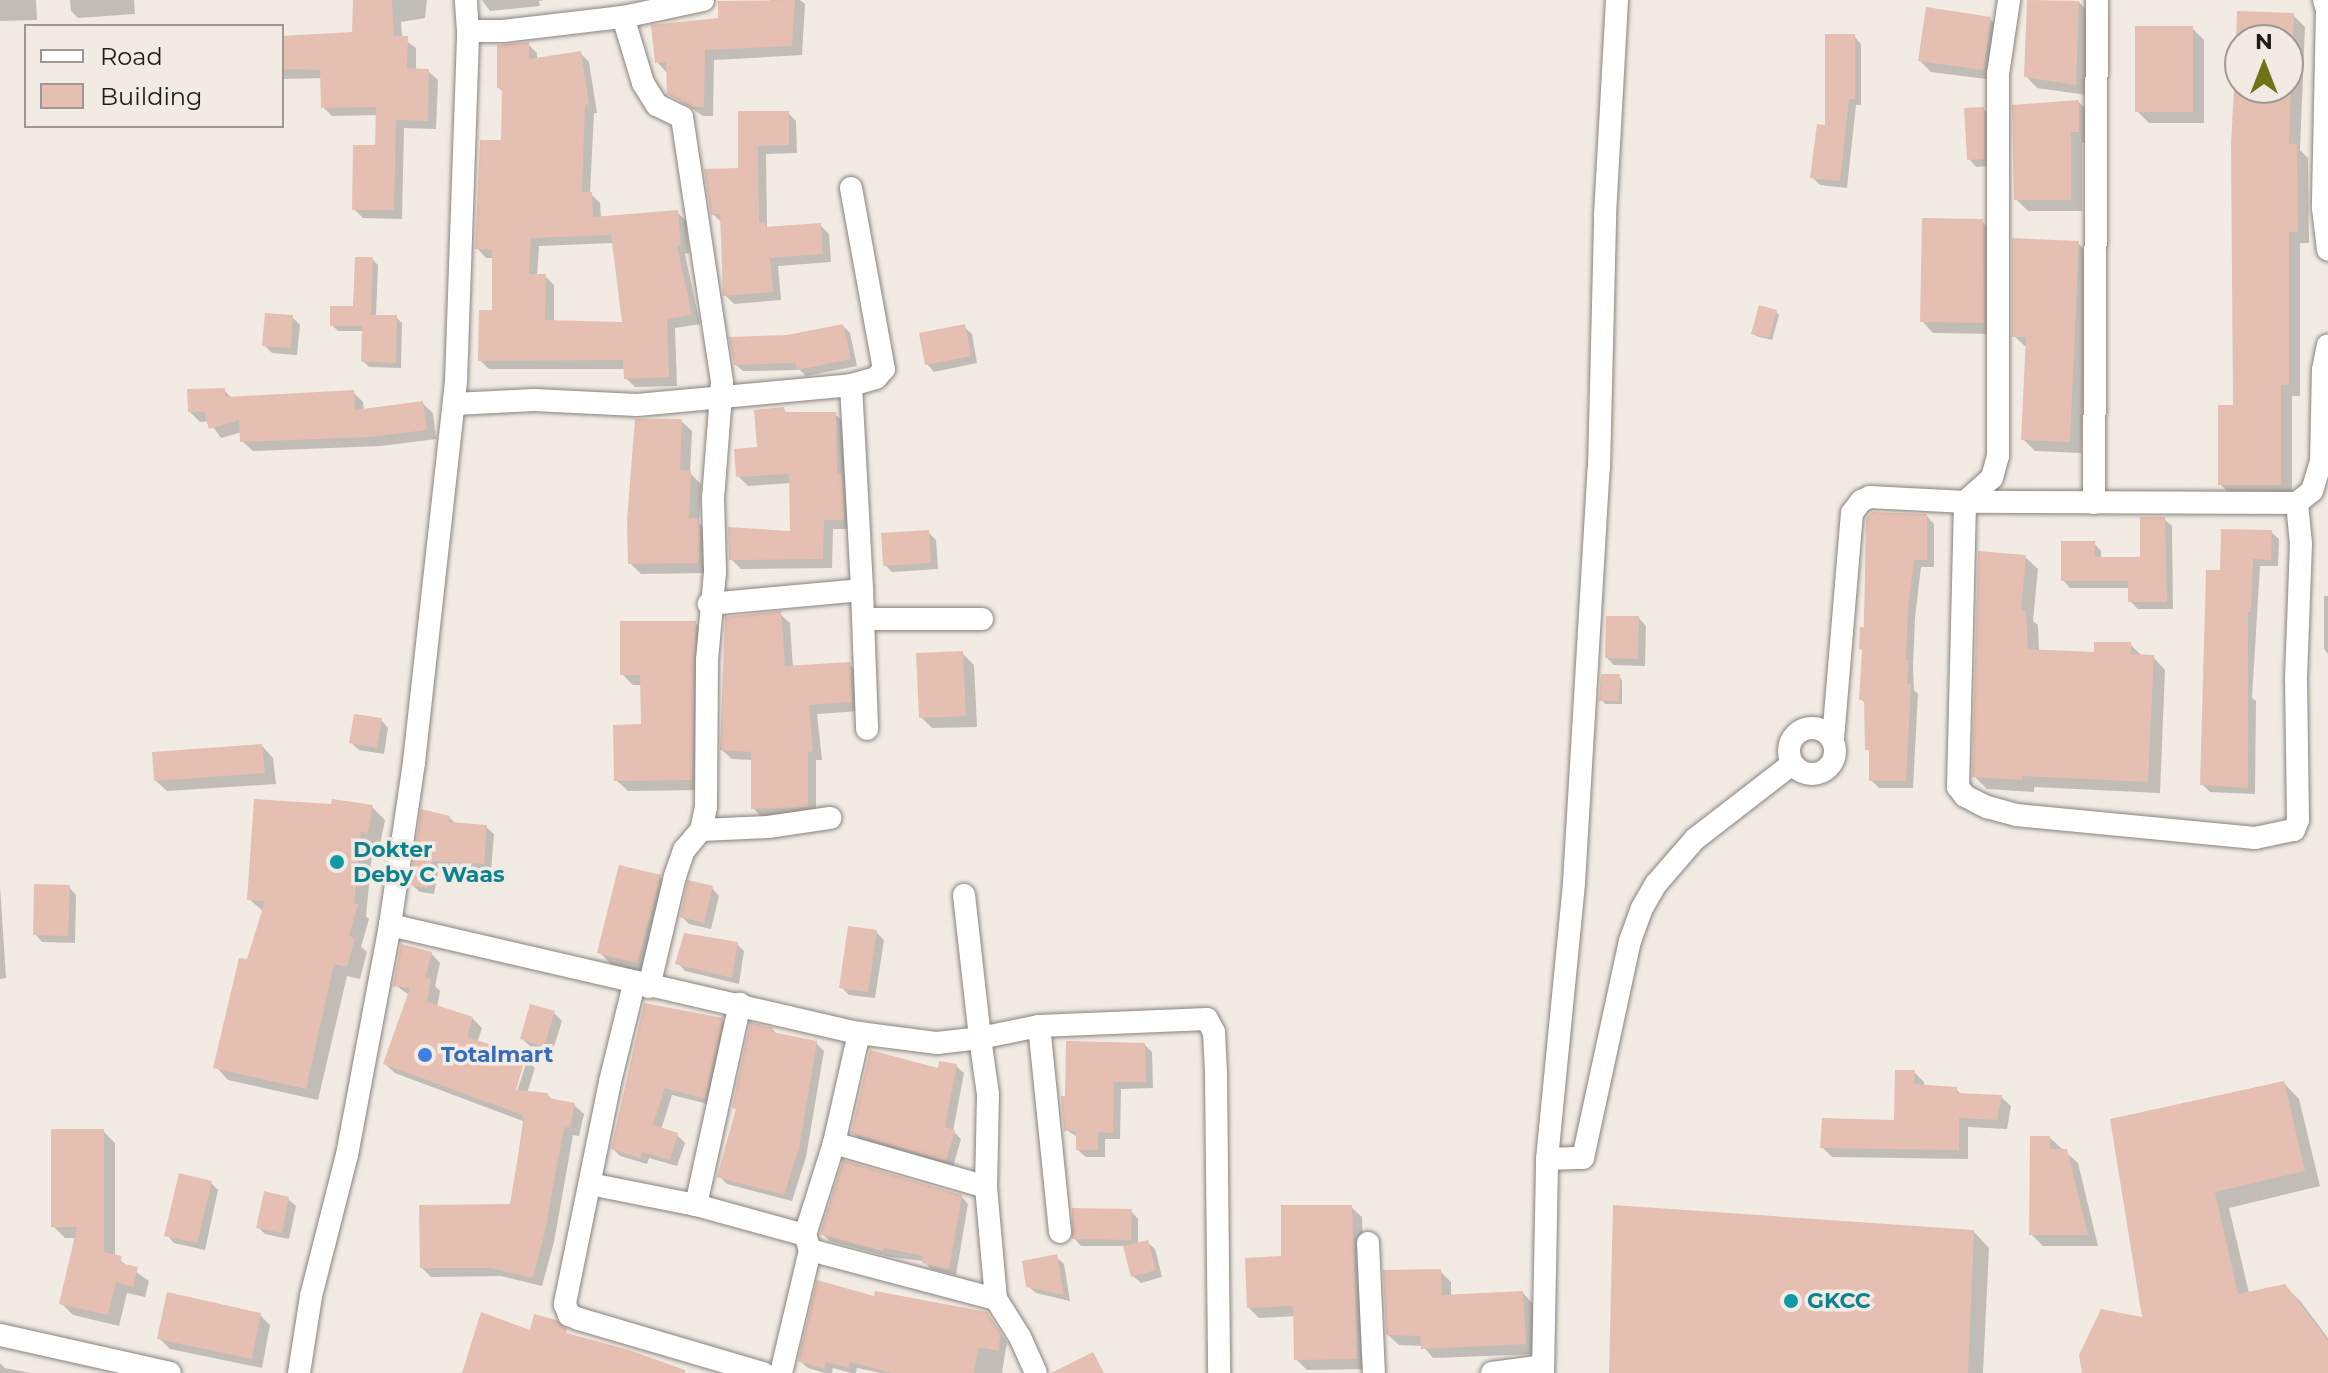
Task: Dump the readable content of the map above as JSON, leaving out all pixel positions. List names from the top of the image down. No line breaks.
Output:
{"places":["Dokter Deby C Waas","Totalmart","GKCC"],"legend":["Road","Building"],"north":"top"}
